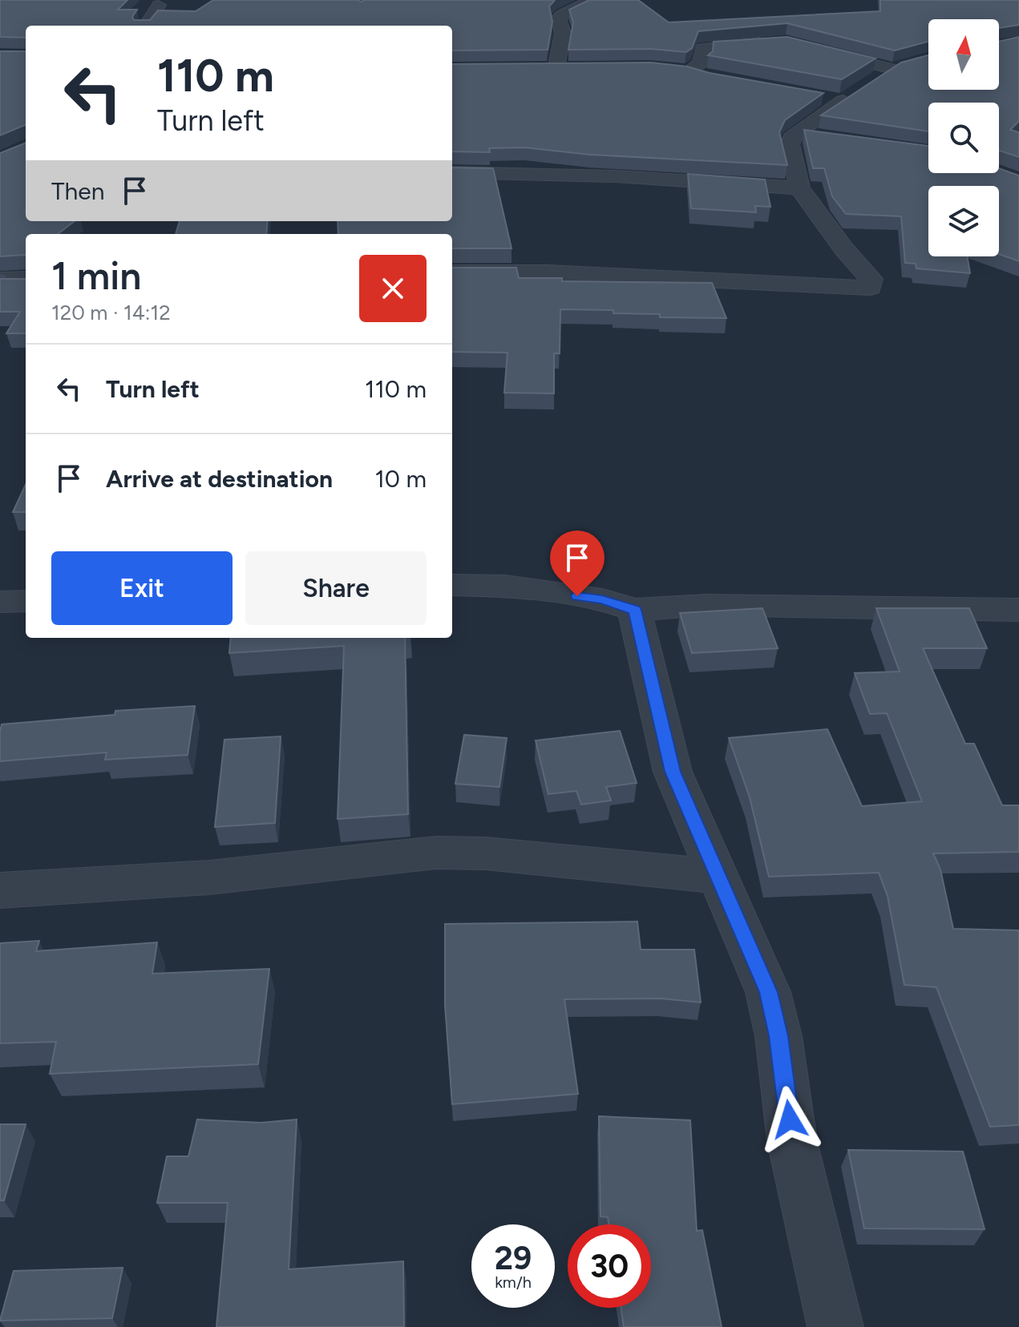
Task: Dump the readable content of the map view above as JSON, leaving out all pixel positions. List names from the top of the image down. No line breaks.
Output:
{"north":"top","page":{"turn":["110 m","Turn left"],"then":"Then","heading":["1 min","120 m · 14:12"],"list":[{"name":"Turn left","value":"110 m"},{"name":"Arrive at destination","value":"10 m"}],"buttons":["Exit","Share"],"speed":"29 km/h","limit":"30"}}
